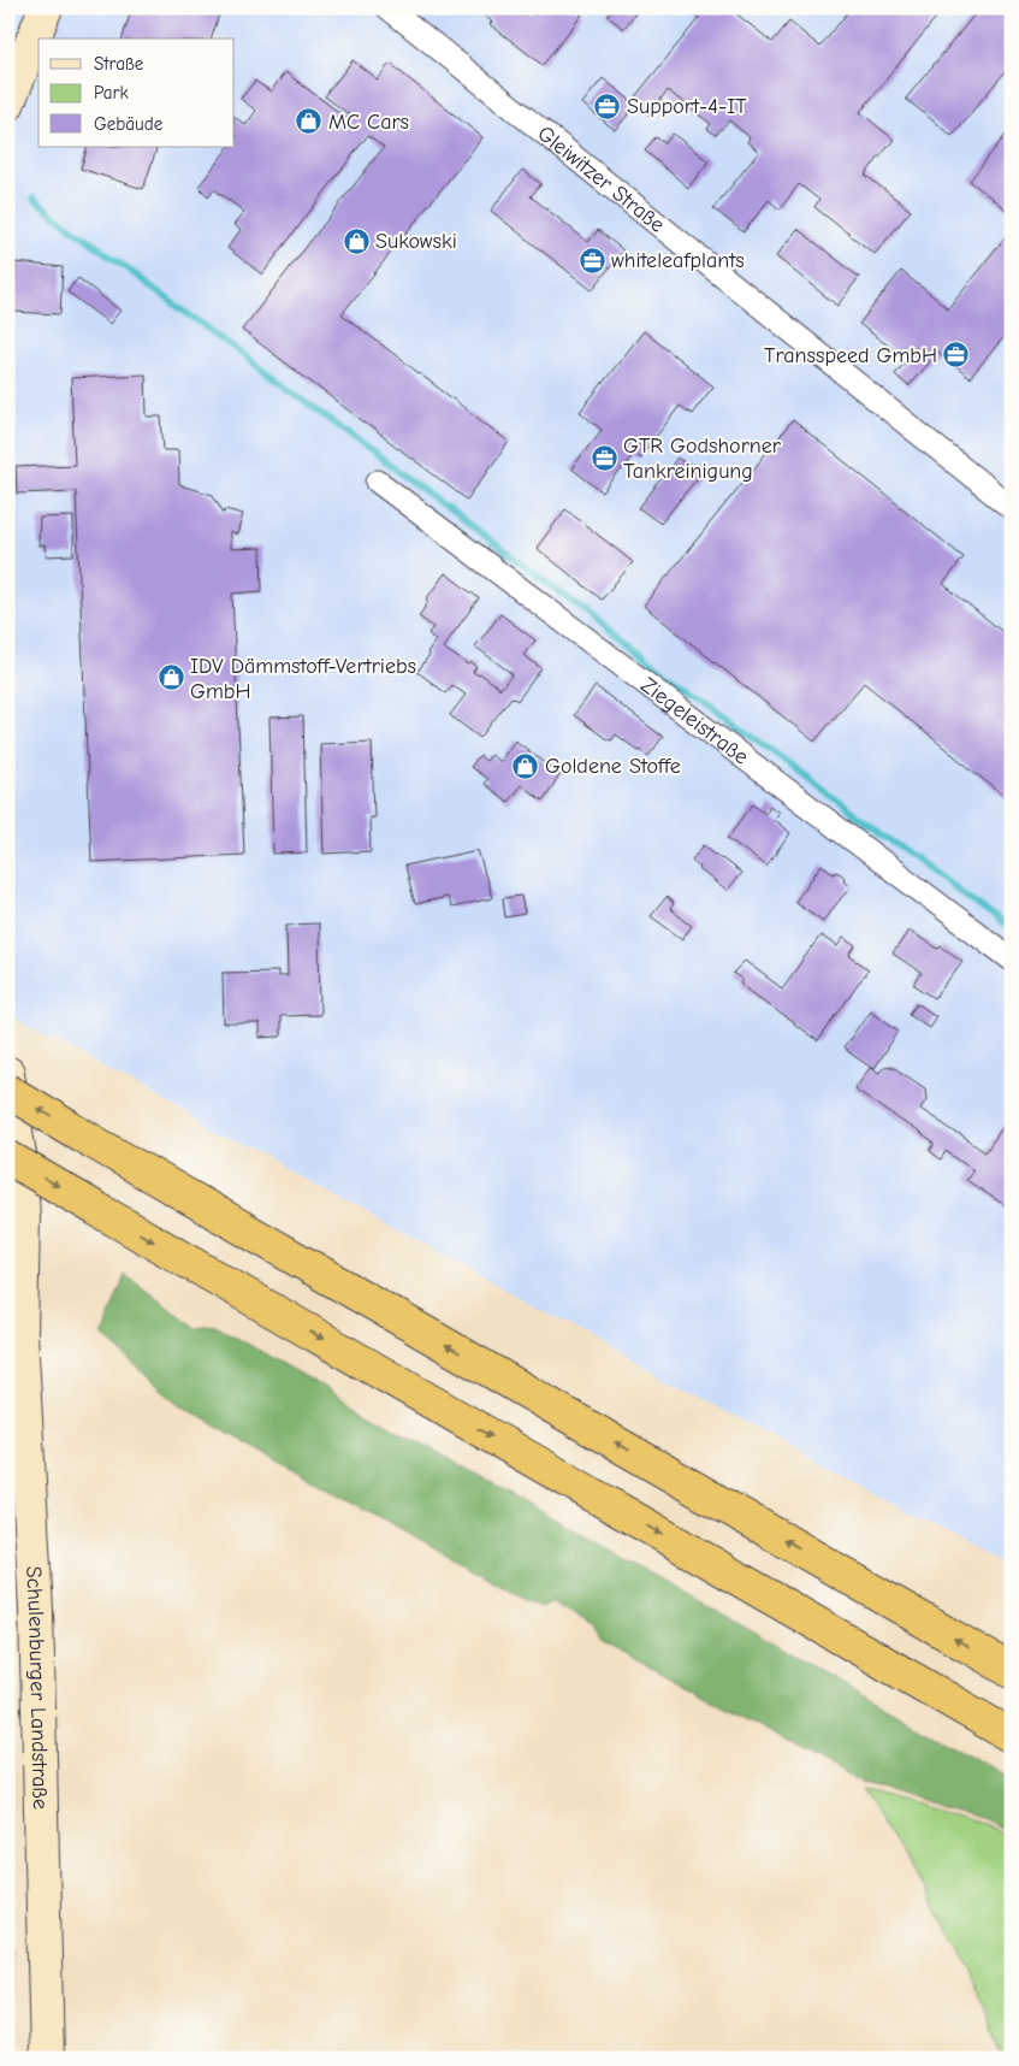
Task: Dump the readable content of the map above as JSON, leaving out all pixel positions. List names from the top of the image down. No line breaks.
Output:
{"streets":{"main road":["Schulenburger Landstraße"],"street":["Gleiwitzer Straße","Ziegeleistraße"]},"places":{"office":["Support-4-IT","whiteleafplants","Transspeed GmbH","GTR Godshorner Tankreinigung"],"shop":["MC Cars","Sukowski","IDV Dämmstoff-Vertriebs GmbH","Goldene Stoffe"]},"legend":["Straße","Park","Gebäude"]}
